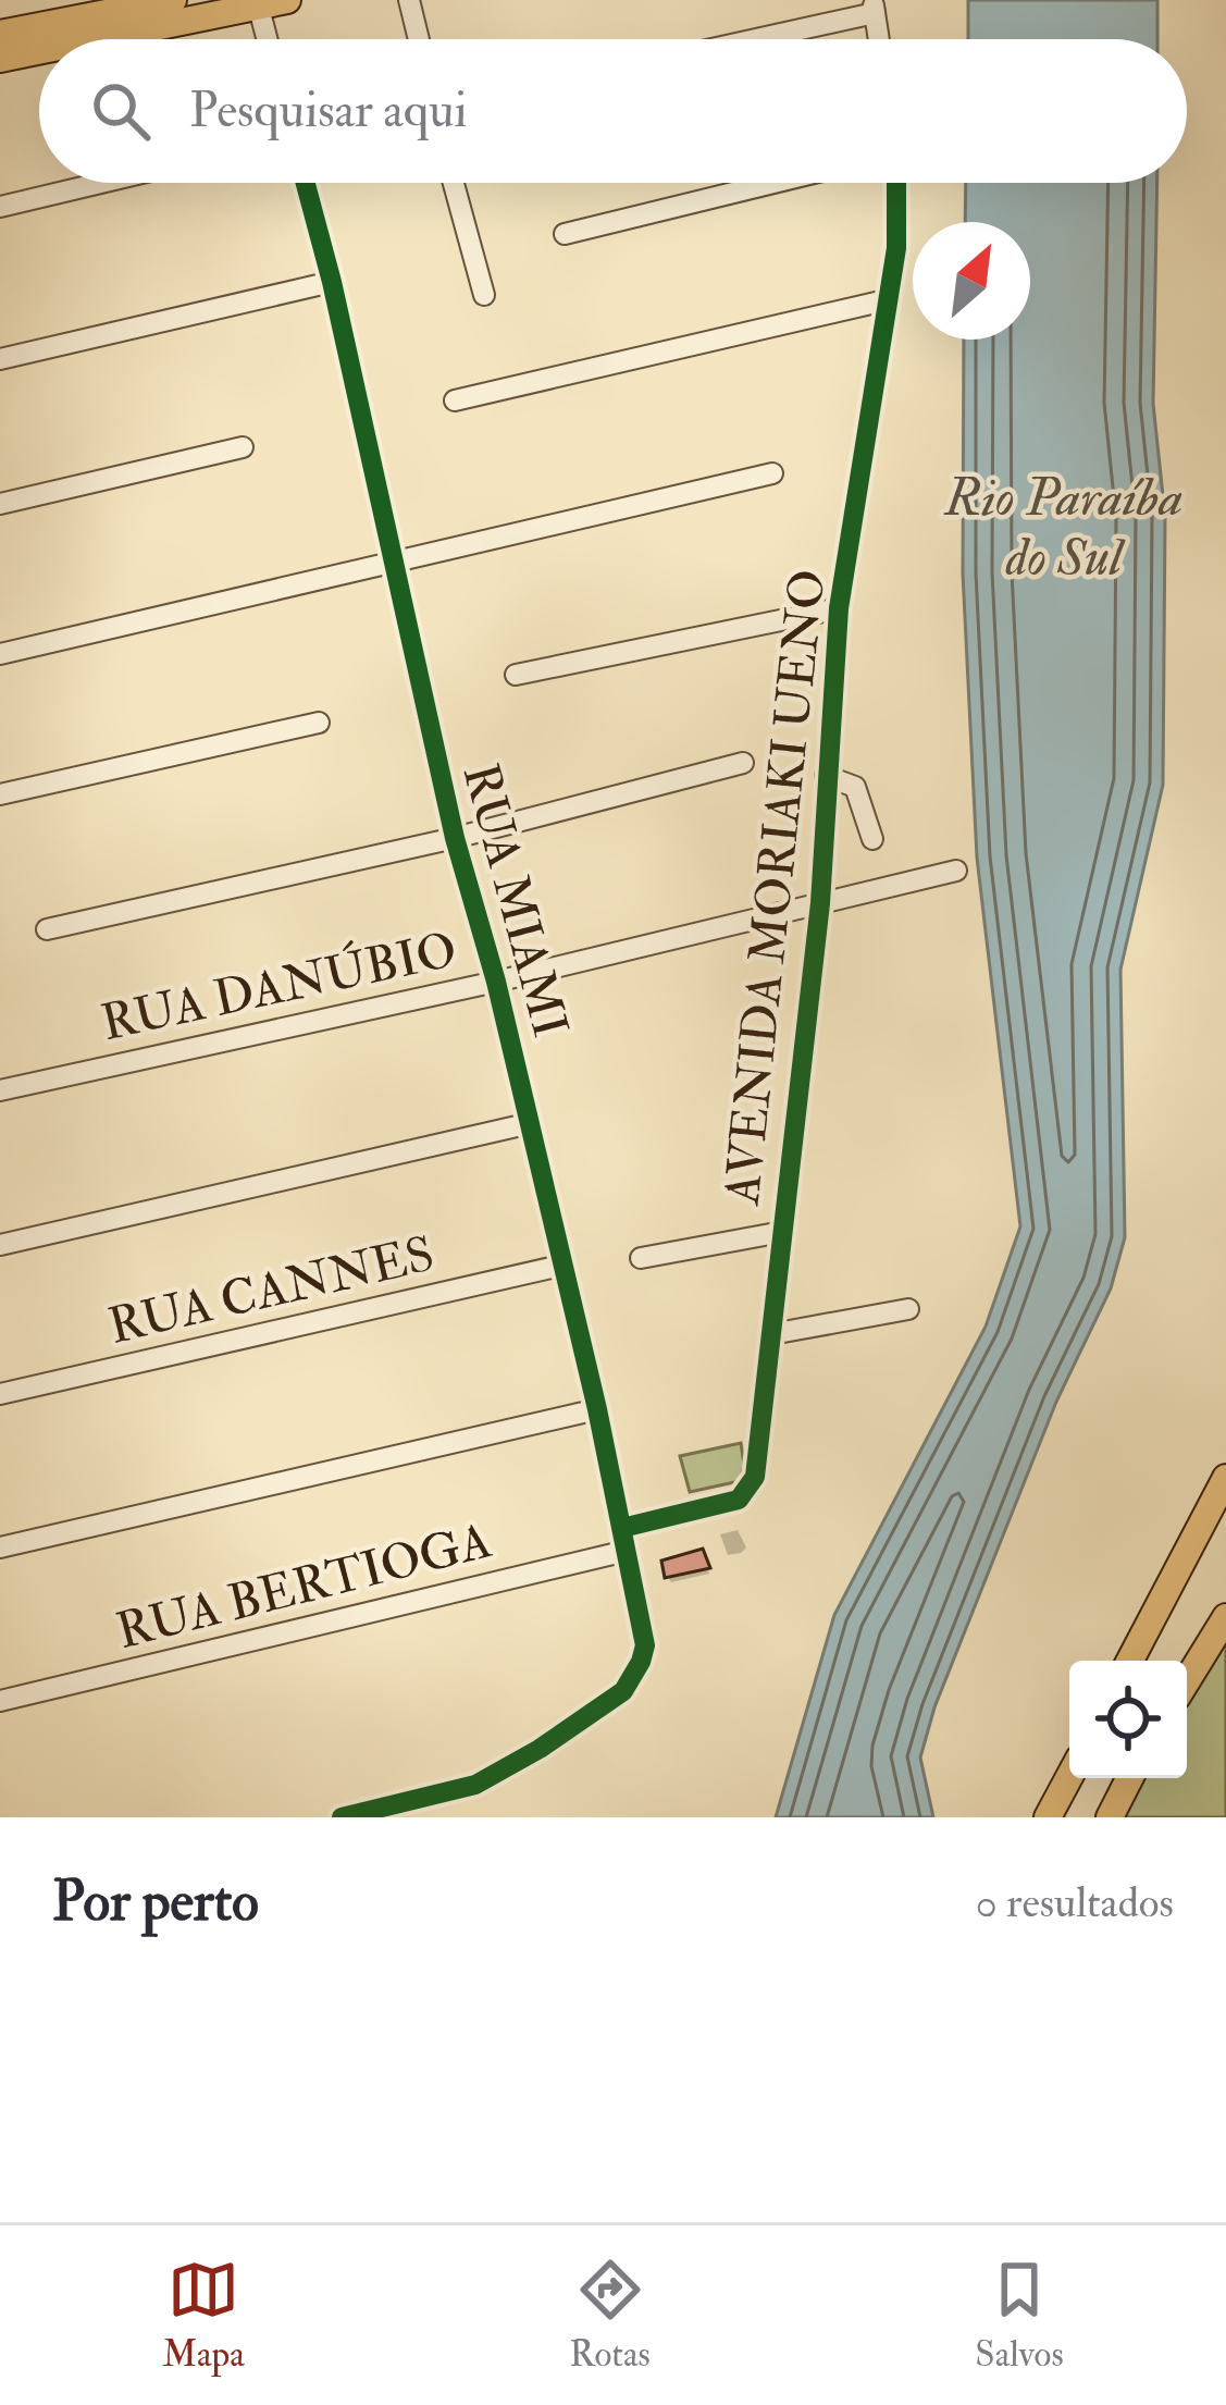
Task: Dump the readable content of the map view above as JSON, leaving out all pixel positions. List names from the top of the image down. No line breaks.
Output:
{"streets":{"street":["AVENIDA MORIAKI UENO","RUA MIAMI","RUA DANÚBIO","RUA CANNES","RUA BERTIOGA"]},"crossings":[["AVENIDA MORIAKI UENO","RUA MIAMI"],["AVENIDA MORIAKI UENO","RUA DANÚBIO"],["RUA MIAMI","RUA DANÚBIO"],["RUA MIAMI","RUA CANNES"],["RUA MIAMI","RUA BERTIOGA"]],"water":["Rio Paraíba do Sul"],"north":"top right","page":{"search":"Pesquisar aqui","heading":["Por perto","0 resultados"],"nav":["Mapa","Rotas","Salvos"]}}
